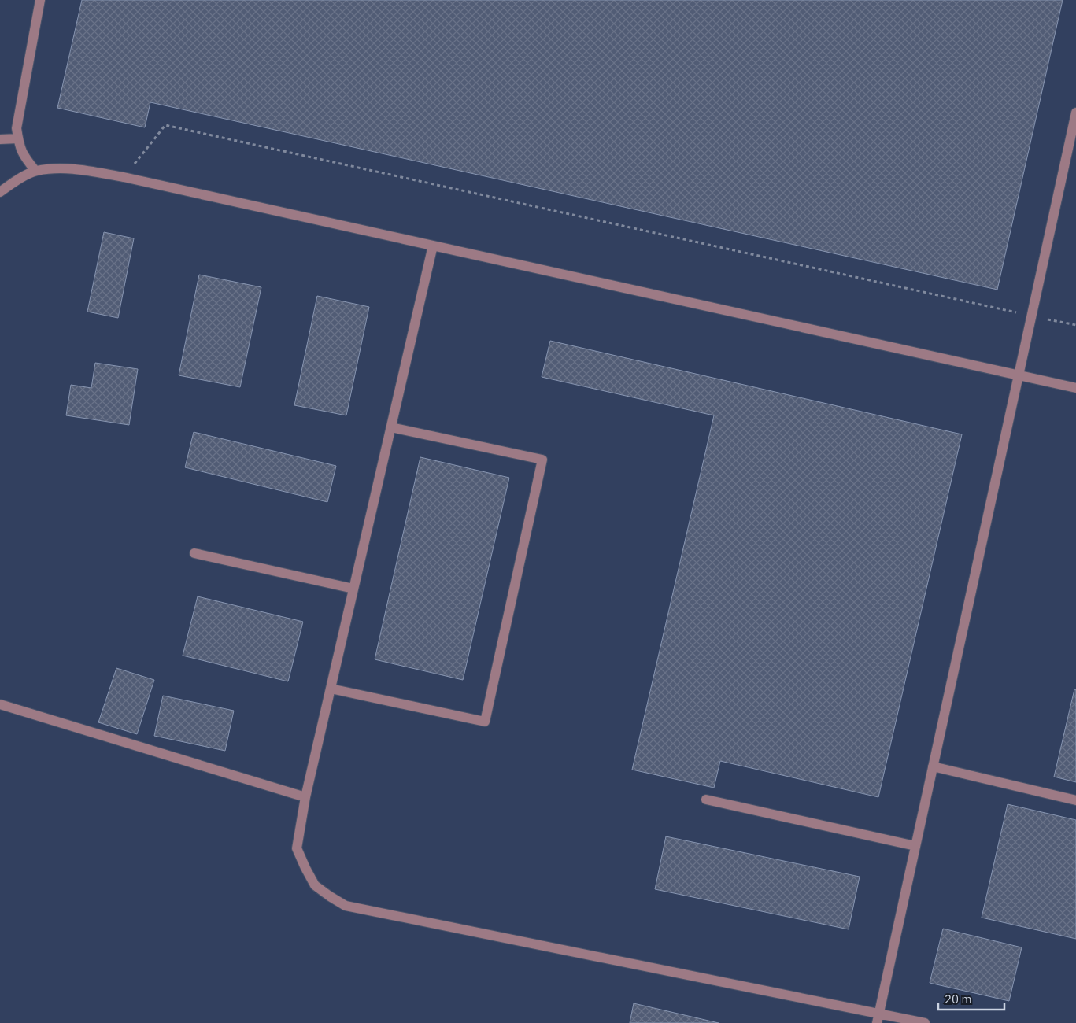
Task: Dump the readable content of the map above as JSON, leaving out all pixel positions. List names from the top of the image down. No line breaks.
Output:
{"scale_bar":"20 m"}
